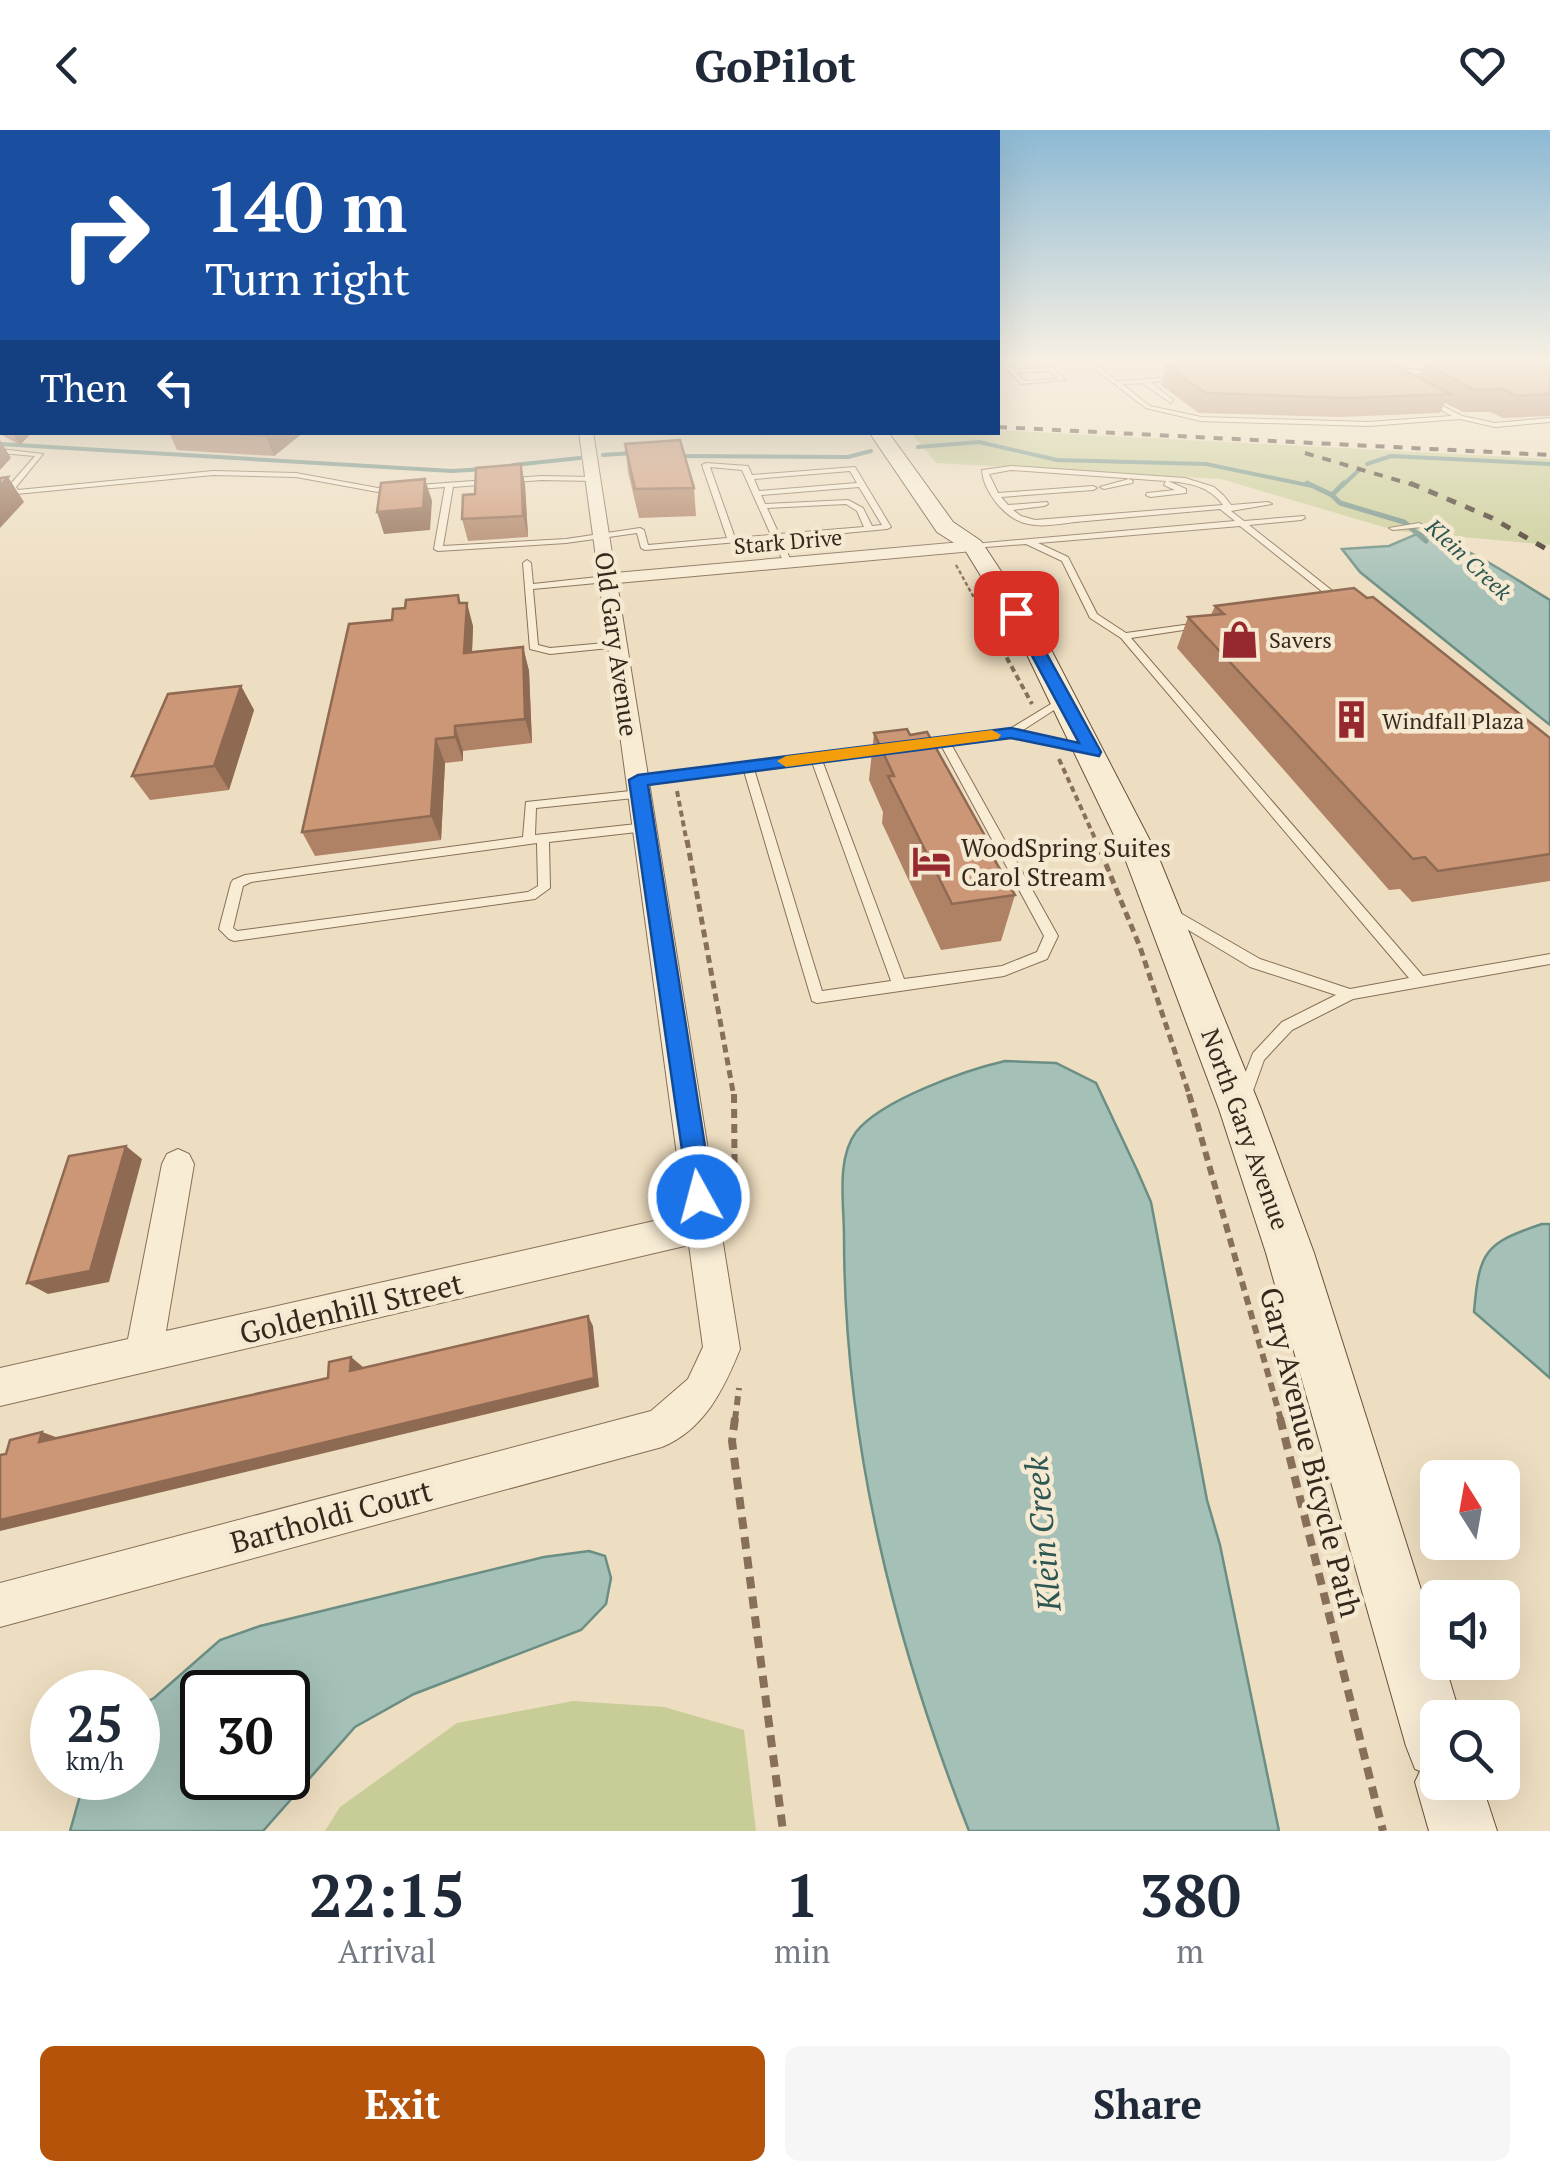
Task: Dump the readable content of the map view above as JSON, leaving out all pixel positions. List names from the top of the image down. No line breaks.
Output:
{"streets":{"street":["Stark Drive","Old Gary Avenue","North Gary Avenue","Goldenhill Street","Bartholdi Court"],"path":["Gary Avenue Bicycle Path"]},"crossings":[["Stark Drive","Old Gary Avenue"],["Stark Drive","North Gary Avenue"],["Old Gary Avenue","Goldenhill Street"],["Old Gary Avenue","Bartholdi Court"]],"water":["Klein Creek"],"places":{"shop":["Savers"],"building":["Windfall Plaza"],"hotel":["WoodSpring Suites Carol Stream"]},"north":"top","page":{"header":"GoPilot","turn":["140 m","Turn right"],"then":"Then","speed":"25 km/h","limit":"30","eta":["22:15","Arrival","1","min","380","m"],"buttons":["Exit","Share"]}}
